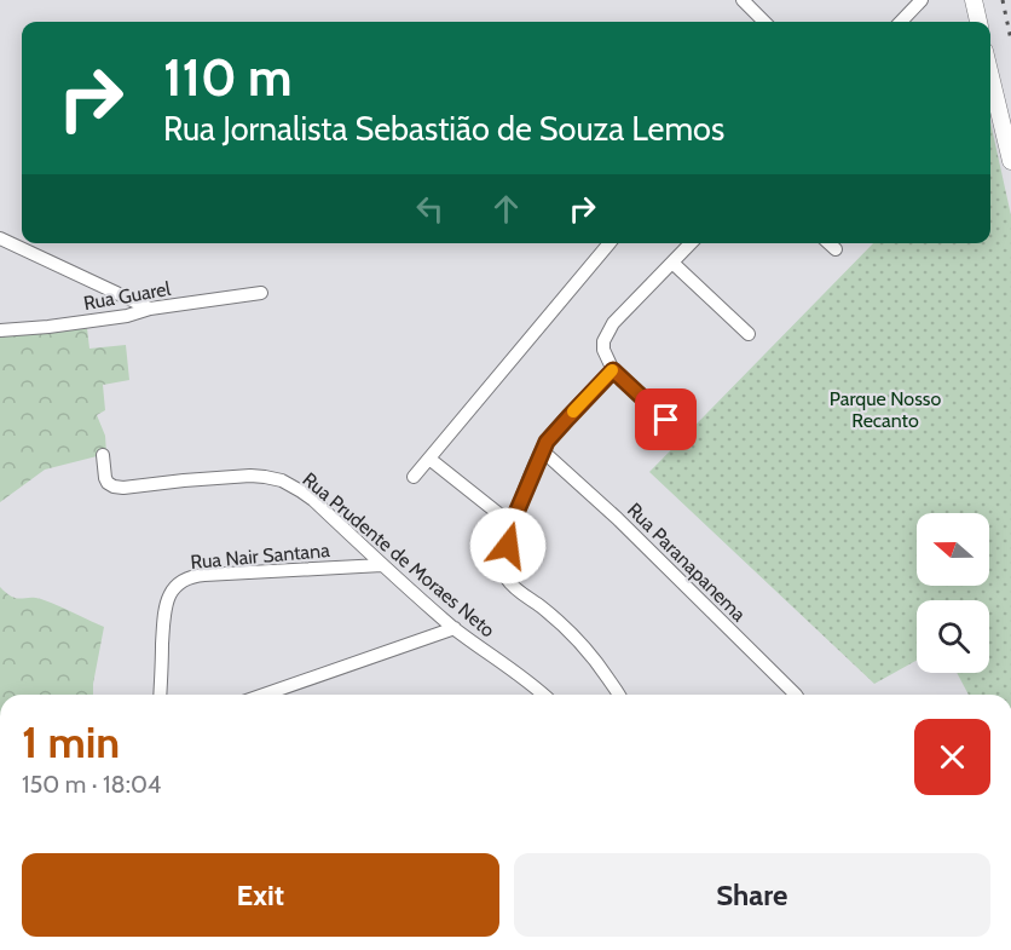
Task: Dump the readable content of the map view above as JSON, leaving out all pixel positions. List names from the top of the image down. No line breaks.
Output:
{"streets":{"street":["Rua Guarel","Rua Prudente de Moraes Neto","Rua Nair Santana","Rua Paranapanema"]},"crossings":[["Rua Prudente de Moraes Neto","Rua Nair Santana"]],"parks":["Parque Nosso Recanto"],"north":"left","page":{"turn":["110 m","Rua Jornalista Sebastião de Souza Lemos"],"heading":["1 min","150 m · 18:04"],"buttons":["Exit","Share"]}}
